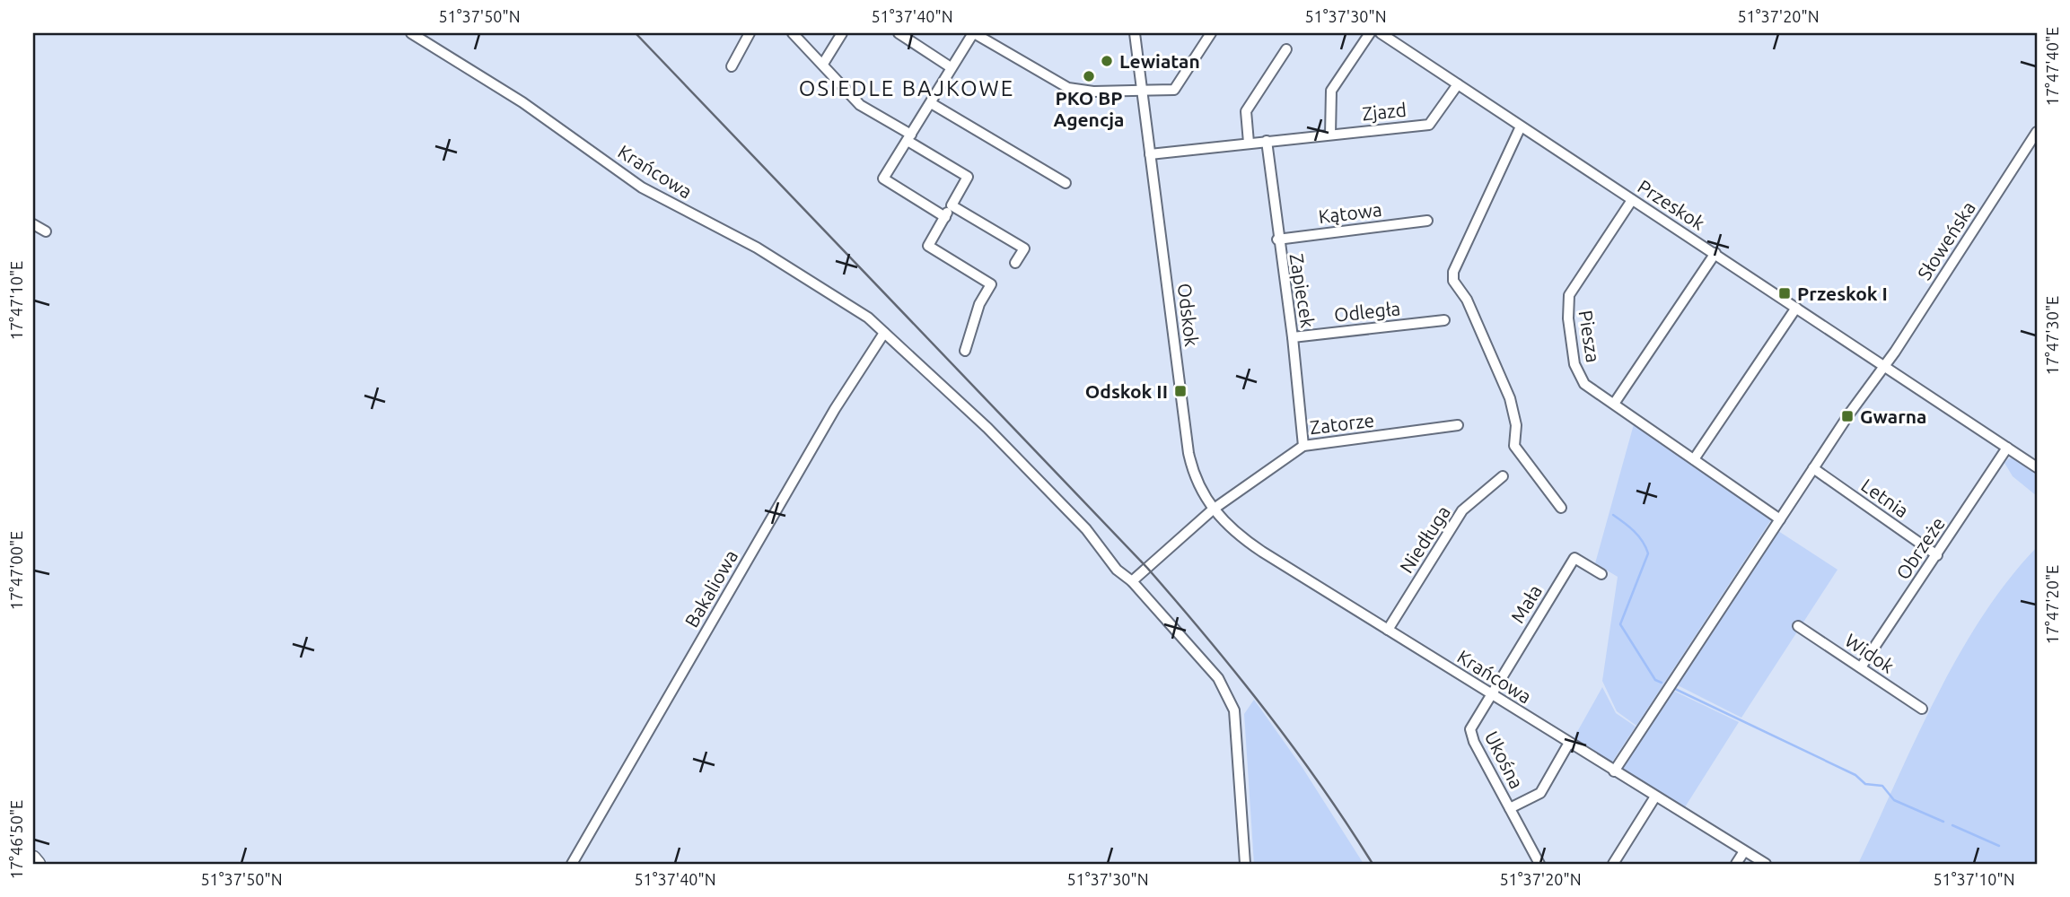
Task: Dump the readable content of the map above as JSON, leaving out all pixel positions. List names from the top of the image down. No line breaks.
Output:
{"streets":{"street":["Zjazd","Krańcowa","Przeskok","Kątowa","Słoweńska","Zapiecek","Odległa","Odskok","Piesza","Zatorze","Letnia","Niedługa","Obrzeże","Bakaliowa","Mała","Widok","Ukośna"]},"crossings":[["Zjazd","Przeskok"],["Zjazd","Zapiecek"],["Zjazd","Odskok"],["Krańcowa","Odskok"],["Krańcowa","Zatorze"],["Krańcowa","Niedługa"],["Krańcowa","Bakaliowa"],["Krańcowa","Mała"],["Krańcowa","Ukośna"],["Przeskok","Słoweńska"],["Przeskok","Piesza"],["Przeskok","Obrzeże"],["Kątowa","Zapiecek"],["Zapiecek","Odległa"],["Zapiecek","Zatorze"],["Odskok","Zatorze"],["Letnia","Obrzeże"],["Obrzeże","Widok"],["Mała","Ukośna"]],"districts":["OSIEDLE BAJKOWE"],"places":{"other":["Lewiatan","PKO BP Agencja"],"transit":["Przeskok I","Odskok II","Gwarna"]},"coordinates":["51°37'50\"N","51°37'40\"N","51°37'30\"N","51°37'20\"N","17°47'40\"E","17°47'10\"E","17°47'30\"E","17°47'00\"E","17°47'20\"E","17°46'50\"E","51°37'10\"N"]}
